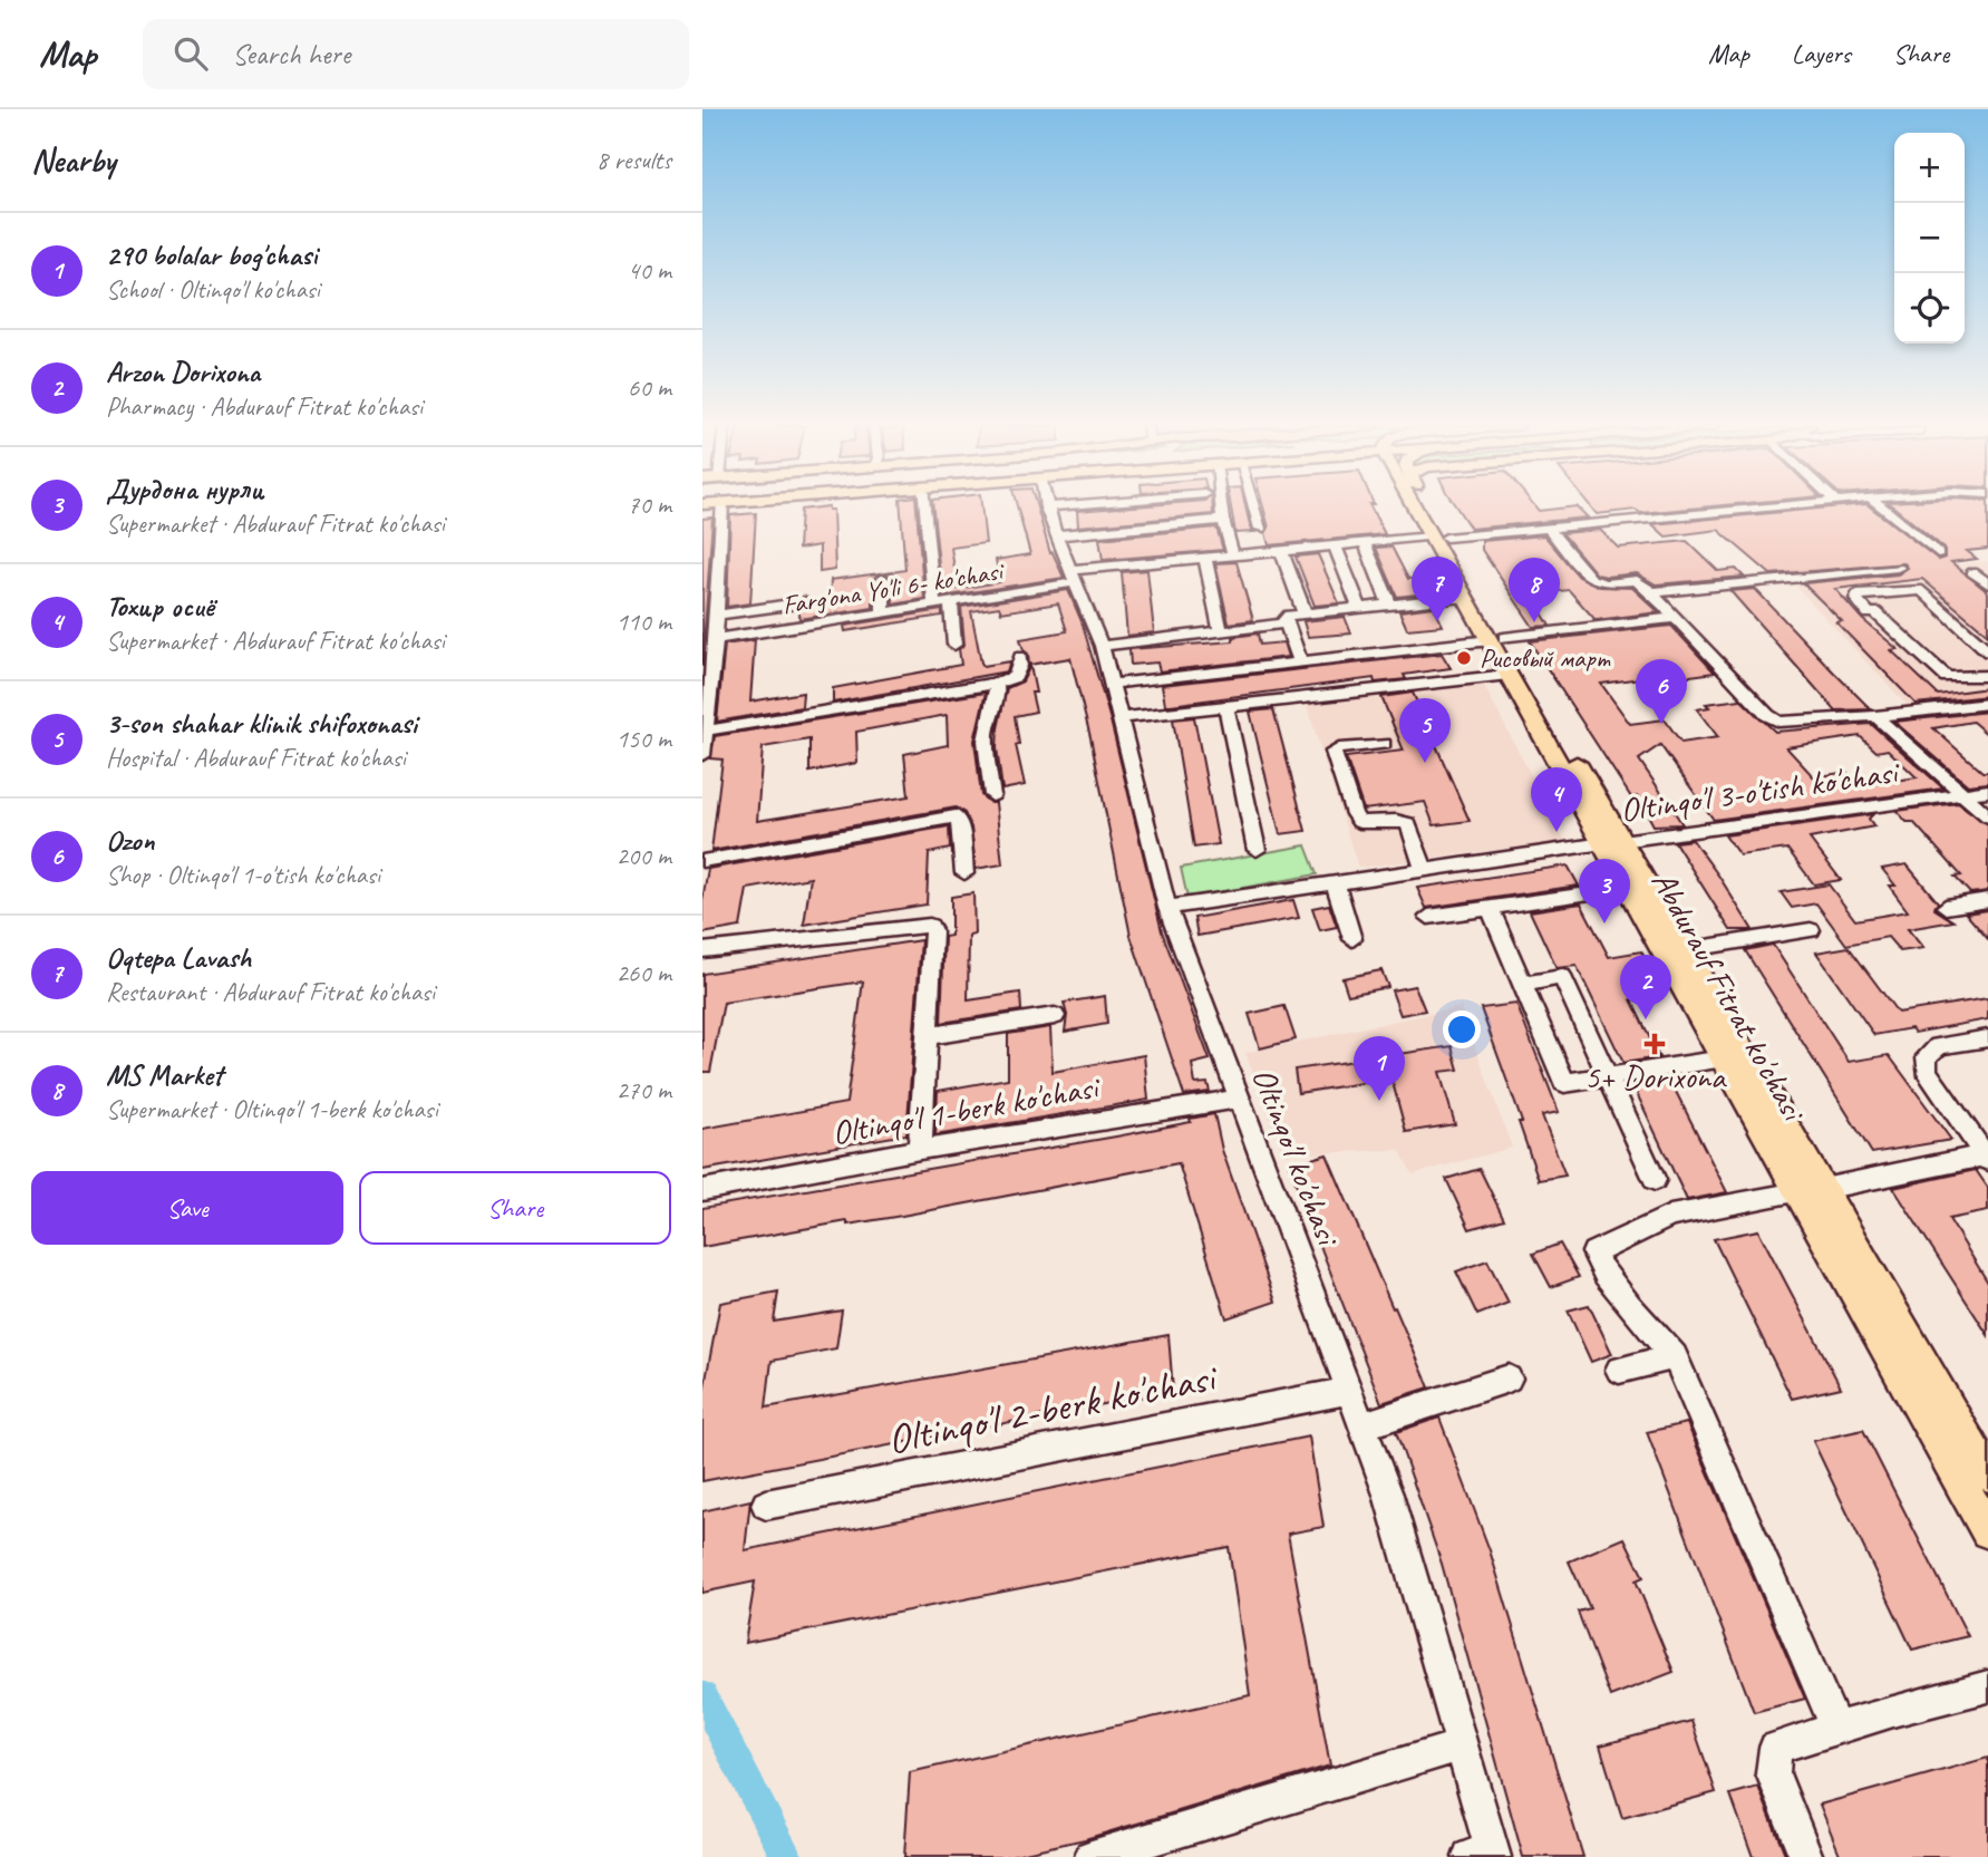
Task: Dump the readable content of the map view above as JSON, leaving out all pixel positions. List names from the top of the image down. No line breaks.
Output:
{"streets":{"main road":["Abdurauf Fitrat ko'chasi"],"street":["Farg'ona Yo'li 6- ko'chasi","Oltinqo'l 3-o'tish ko'chasi","Oltinqo'l 1-berk ko'chasi","Oltinqo'l ko'chasi","Oltinqo'l 2-berk ko'chasi"]},"crossings":[["Farg'ona Yo'li 6- ko'chasi","Abdurauf Fitrat ko'chasi"],["Farg'ona Yo'li 6- ko'chasi","Oltinqo'l ko'chasi"],["Oltinqo'l 3-o'tish ko'chasi","Abdurauf Fitrat ko'chasi"],["Oltinqo'l 3-o'tish ko'chasi","Oltinqo'l ko'chasi"],["Oltinqo'l 1-berk ko'chasi","Oltinqo'l ko'chasi"],["Oltinqo'l ko'chasi","Oltinqo'l 2-berk ko'chasi"]],"places":{"other":["Рисовый март"],"health":["5+ Dorixona"]},"page":{"header":"Map","search":"Search here","nav":["Map","Layers","Share"],"heading":["Nearby","8 results"],"map_buttons":["+","−"],"list":[{"mark":"1","name":"290 bolalar bog'chasi","note":"School · Oltinqo'l ko'chasi","value":"40 m"},{"mark":"2","name":"Arzon Dorixona","note":"Pharmacy · Abdurauf Fitrat ko'chasi","value":"60 m"},{"mark":"3","name":"Дурдона нурли","note":"Supermarket · Abdurauf Fitrat ko'chasi","value":"70 m"},{"mark":"4","name":"Тохир осиё","note":"Supermarket · Abdurauf Fitrat ko'chasi","value":"110 m"},{"mark":"5","name":"3-son shahar klinik shifoxonasi","note":"Hospital · Abdurauf Fitrat ko'chasi","value":"150 m"},{"mark":"6","name":"Ozon","note":"Shop · Oltinqo'l 1-o'tish ko'chasi","value":"200 m"},{"mark":"7","name":"Oqtepa Lavash","note":"Restaurant · Abdurauf Fitrat ko'chasi","value":"260 m"},{"mark":"8","name":"MS Market","note":"Supermarket · Oltinqo'l 1-berk ko'chasi","value":"270 m"}],"pins":["7","8","6","5","4","3","2","1"],"buttons":["Save","Share"]}}
